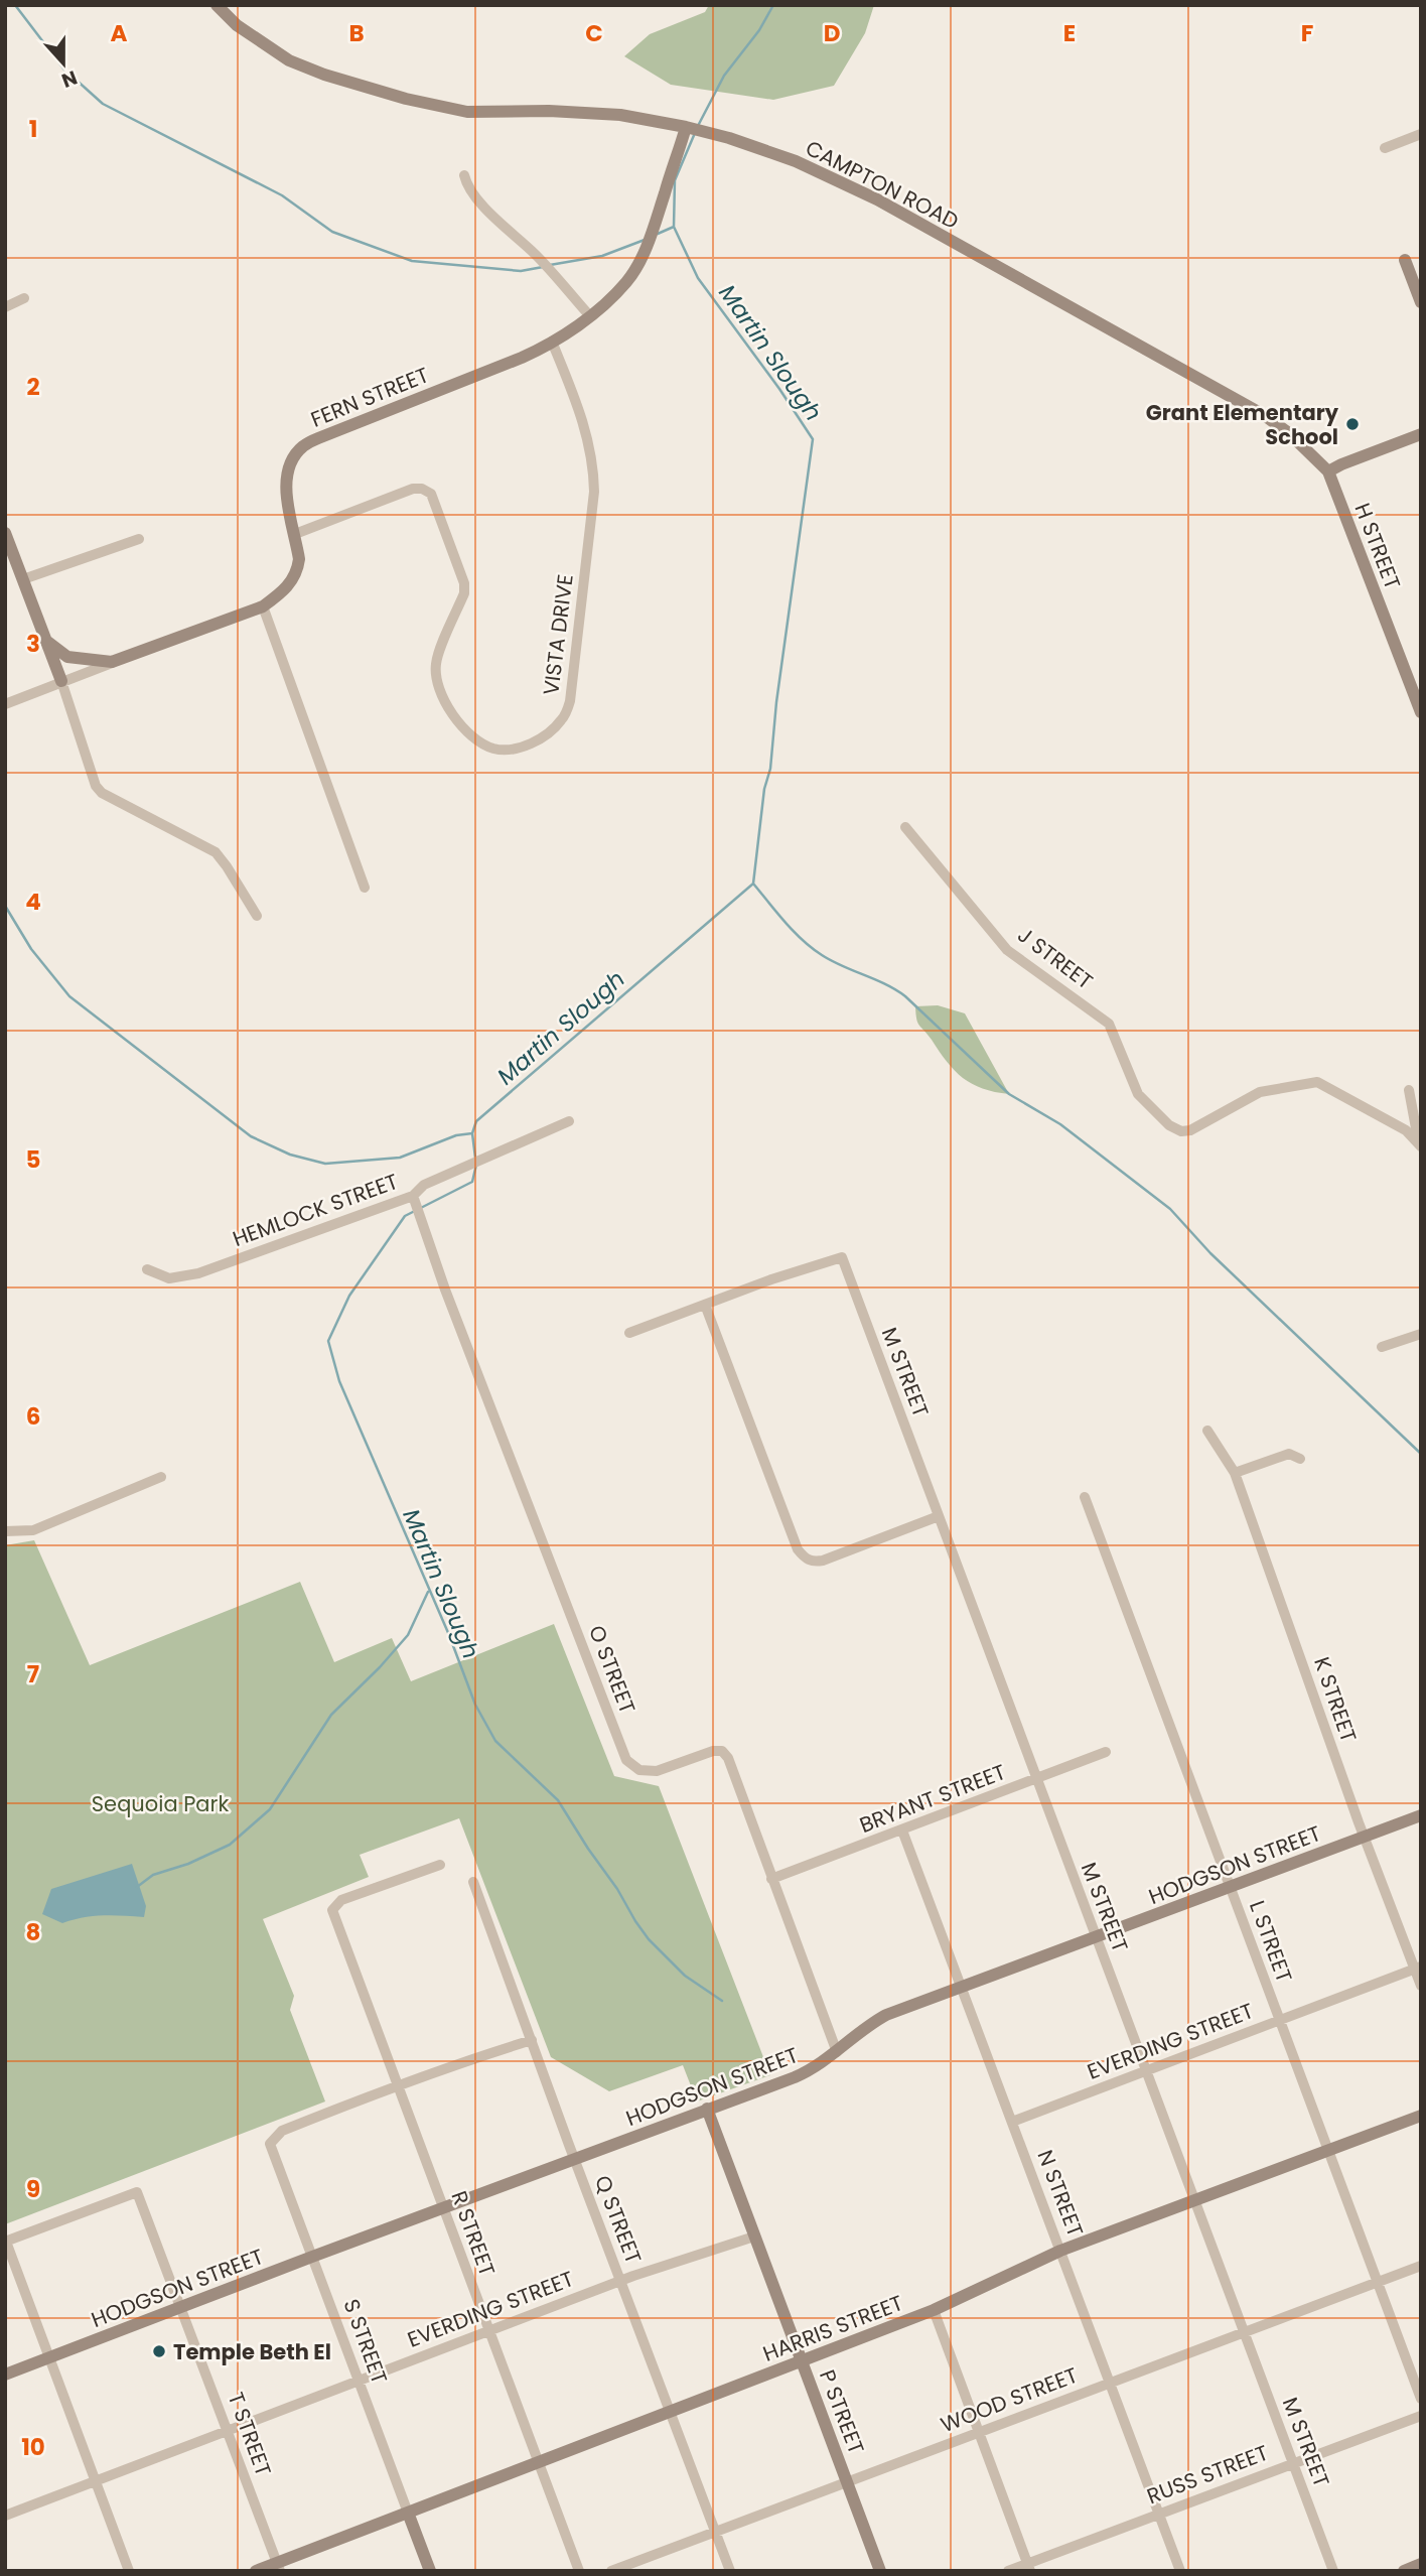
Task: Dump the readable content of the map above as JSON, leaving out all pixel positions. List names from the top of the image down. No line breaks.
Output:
{"streets":{"street":["CAMPTON ROAD","FERN STREET","H STREET","VISTA DRIVE","J STREET","HEMLOCK STREET","M STREET","O STREET","K STREET","BRYANT STREET","HODGSON STREET","L STREET","EVERDING STREET","N STREET","Q STREET","R STREET","HARRIS STREET","S STREET","WOOD STREET","P STREET","T STREET","RUSS STREET"]},"crossings":[["CAMPTON ROAD","FERN STREET"],["CAMPTON ROAD","H STREET"],["FERN STREET","VISTA DRIVE"],["HEMLOCK STREET","O STREET"],["M STREET","BRYANT STREET"],["M STREET","HODGSON STREET"],["M STREET","EVERDING STREET"],["M STREET","HARRIS STREET"],["M STREET","WOOD STREET"],["M STREET","RUSS STREET"],["O STREET","BRYANT STREET"],["O STREET","HODGSON STREET"],["K STREET","HODGSON STREET"],["K STREET","EVERDING STREET"],["BRYANT STREET","N STREET"],["HODGSON STREET","L STREET"],["HODGSON STREET","N STREET"],["HODGSON STREET","Q STREET"],["HODGSON STREET","R STREET"],["HODGSON STREET","S STREET"],["HODGSON STREET","P STREET"],["HODGSON STREET","T STREET"],["L STREET","EVERDING STREET"],["L STREET","HARRIS STREET"],["L STREET","WOOD STREET"],["EVERDING STREET","N STREET"],["EVERDING STREET","Q STREET"],["EVERDING STREET","R STREET"],["EVERDING STREET","S STREET"],["EVERDING STREET","P STREET"],["EVERDING STREET","T STREET"],["N STREET","HARRIS STREET"],["N STREET","WOOD STREET"],["N STREET","RUSS STREET"],["Q STREET","HARRIS STREET"],["Q STREET","WOOD STREET"],["R STREET","HARRIS STREET"],["R STREET","S STREET"],["HARRIS STREET","S STREET"],["HARRIS STREET","P STREET"],["HARRIS STREET","T STREET"],["WOOD STREET","P STREET"]],"water":["Martin Slough"],"parks":["Sequoia Park"],"places":["Grant Elementary School","Temple Beth El"],"north":"bottom","grid":{"columns":["A","B","C","D","E","F"],"rows":["1","2","3","4","5","6","7","8","9","10"]}}
